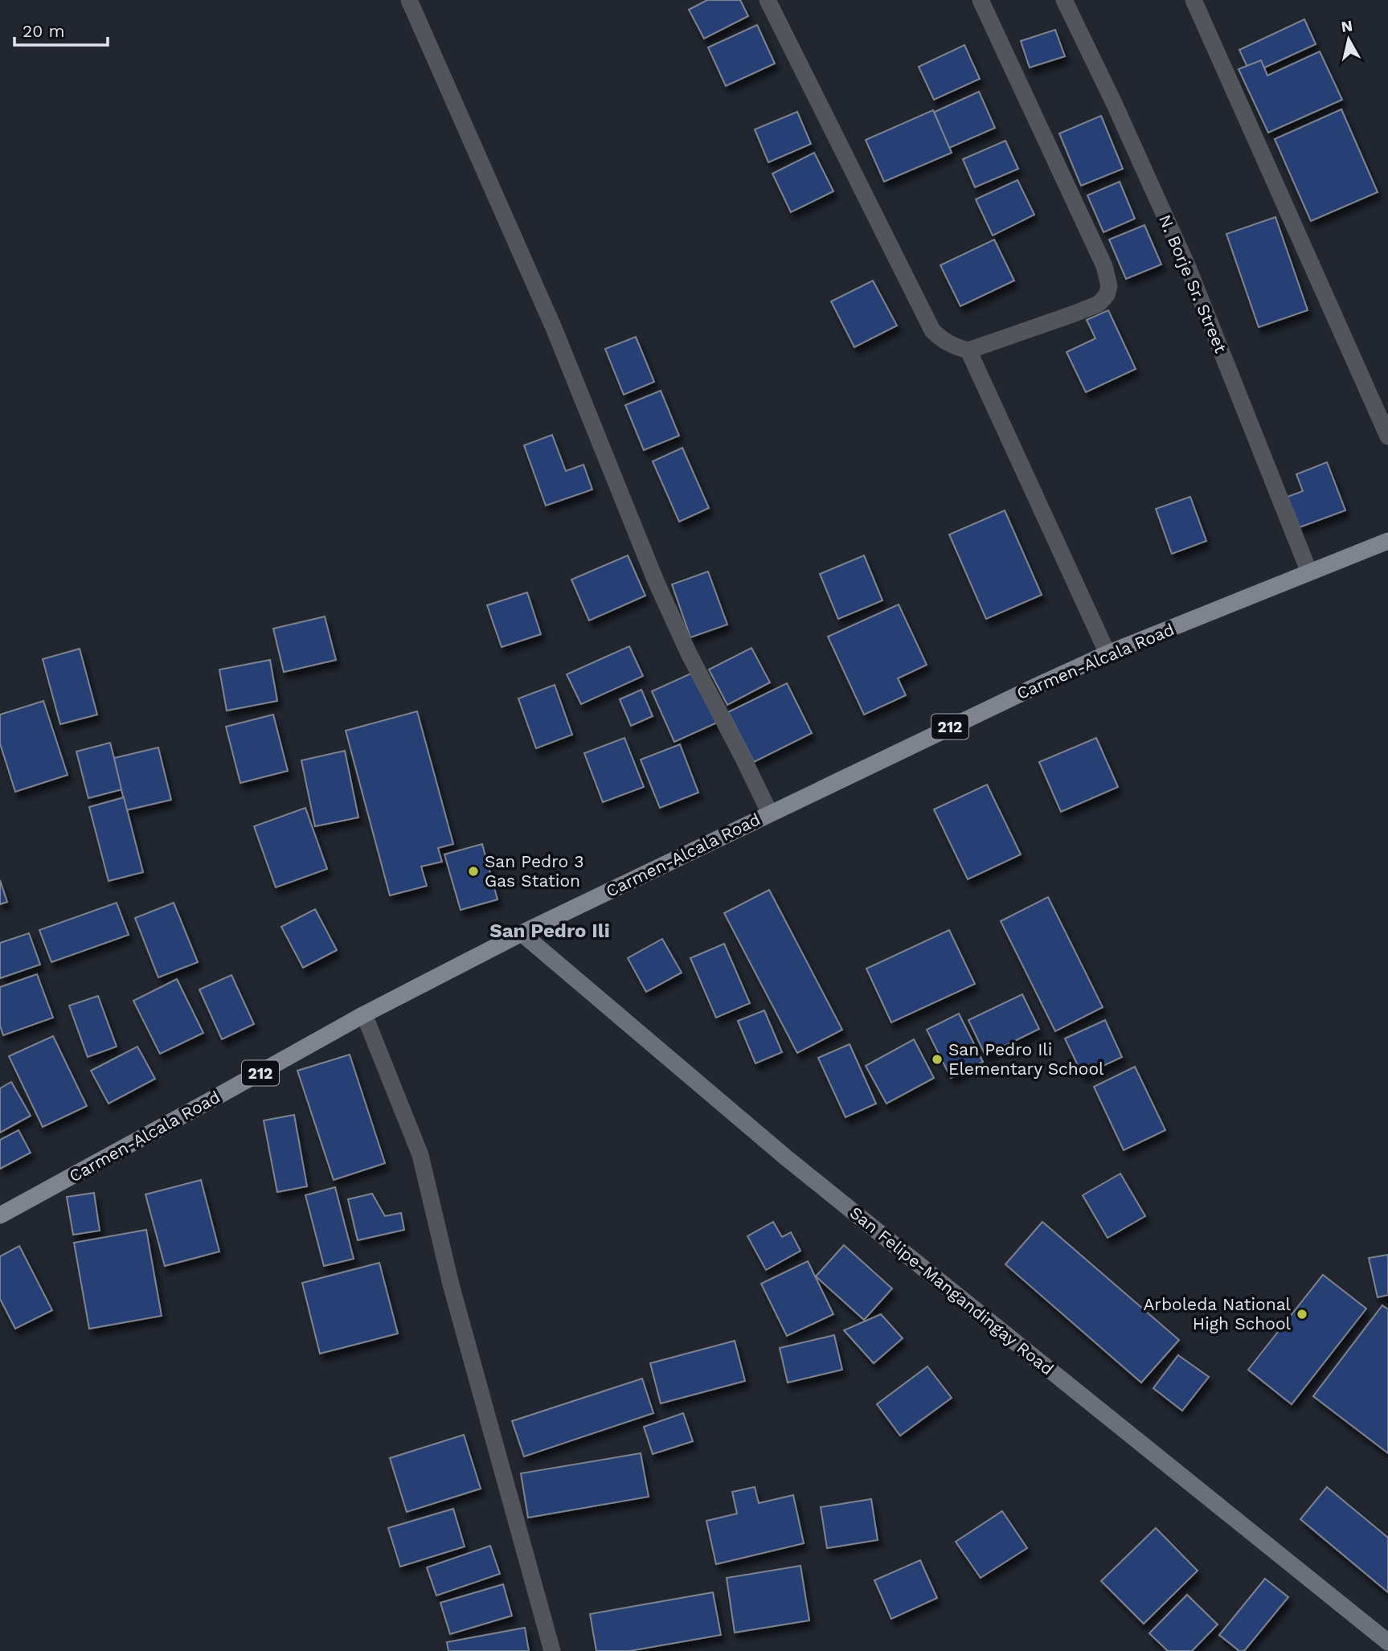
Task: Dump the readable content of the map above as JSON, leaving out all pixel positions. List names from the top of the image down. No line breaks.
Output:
{"streets":{"main road":["Carmen-Alcala Road","212","San Felipe-Mangandingay Road"],"street":["N. Borje Sr. Street"]},"crossings":[["N. Borje Sr. Street","Carmen-Alcala Road"],["Carmen-Alcala Road","San Felipe-Mangandingay Road"]],"districts":["San Pedro Ili"],"places":["San Pedro 3 Gas Station","San Pedro Ili Elementary School","Arboleda National High School"],"scale_bar":"20 m","north":"top"}
